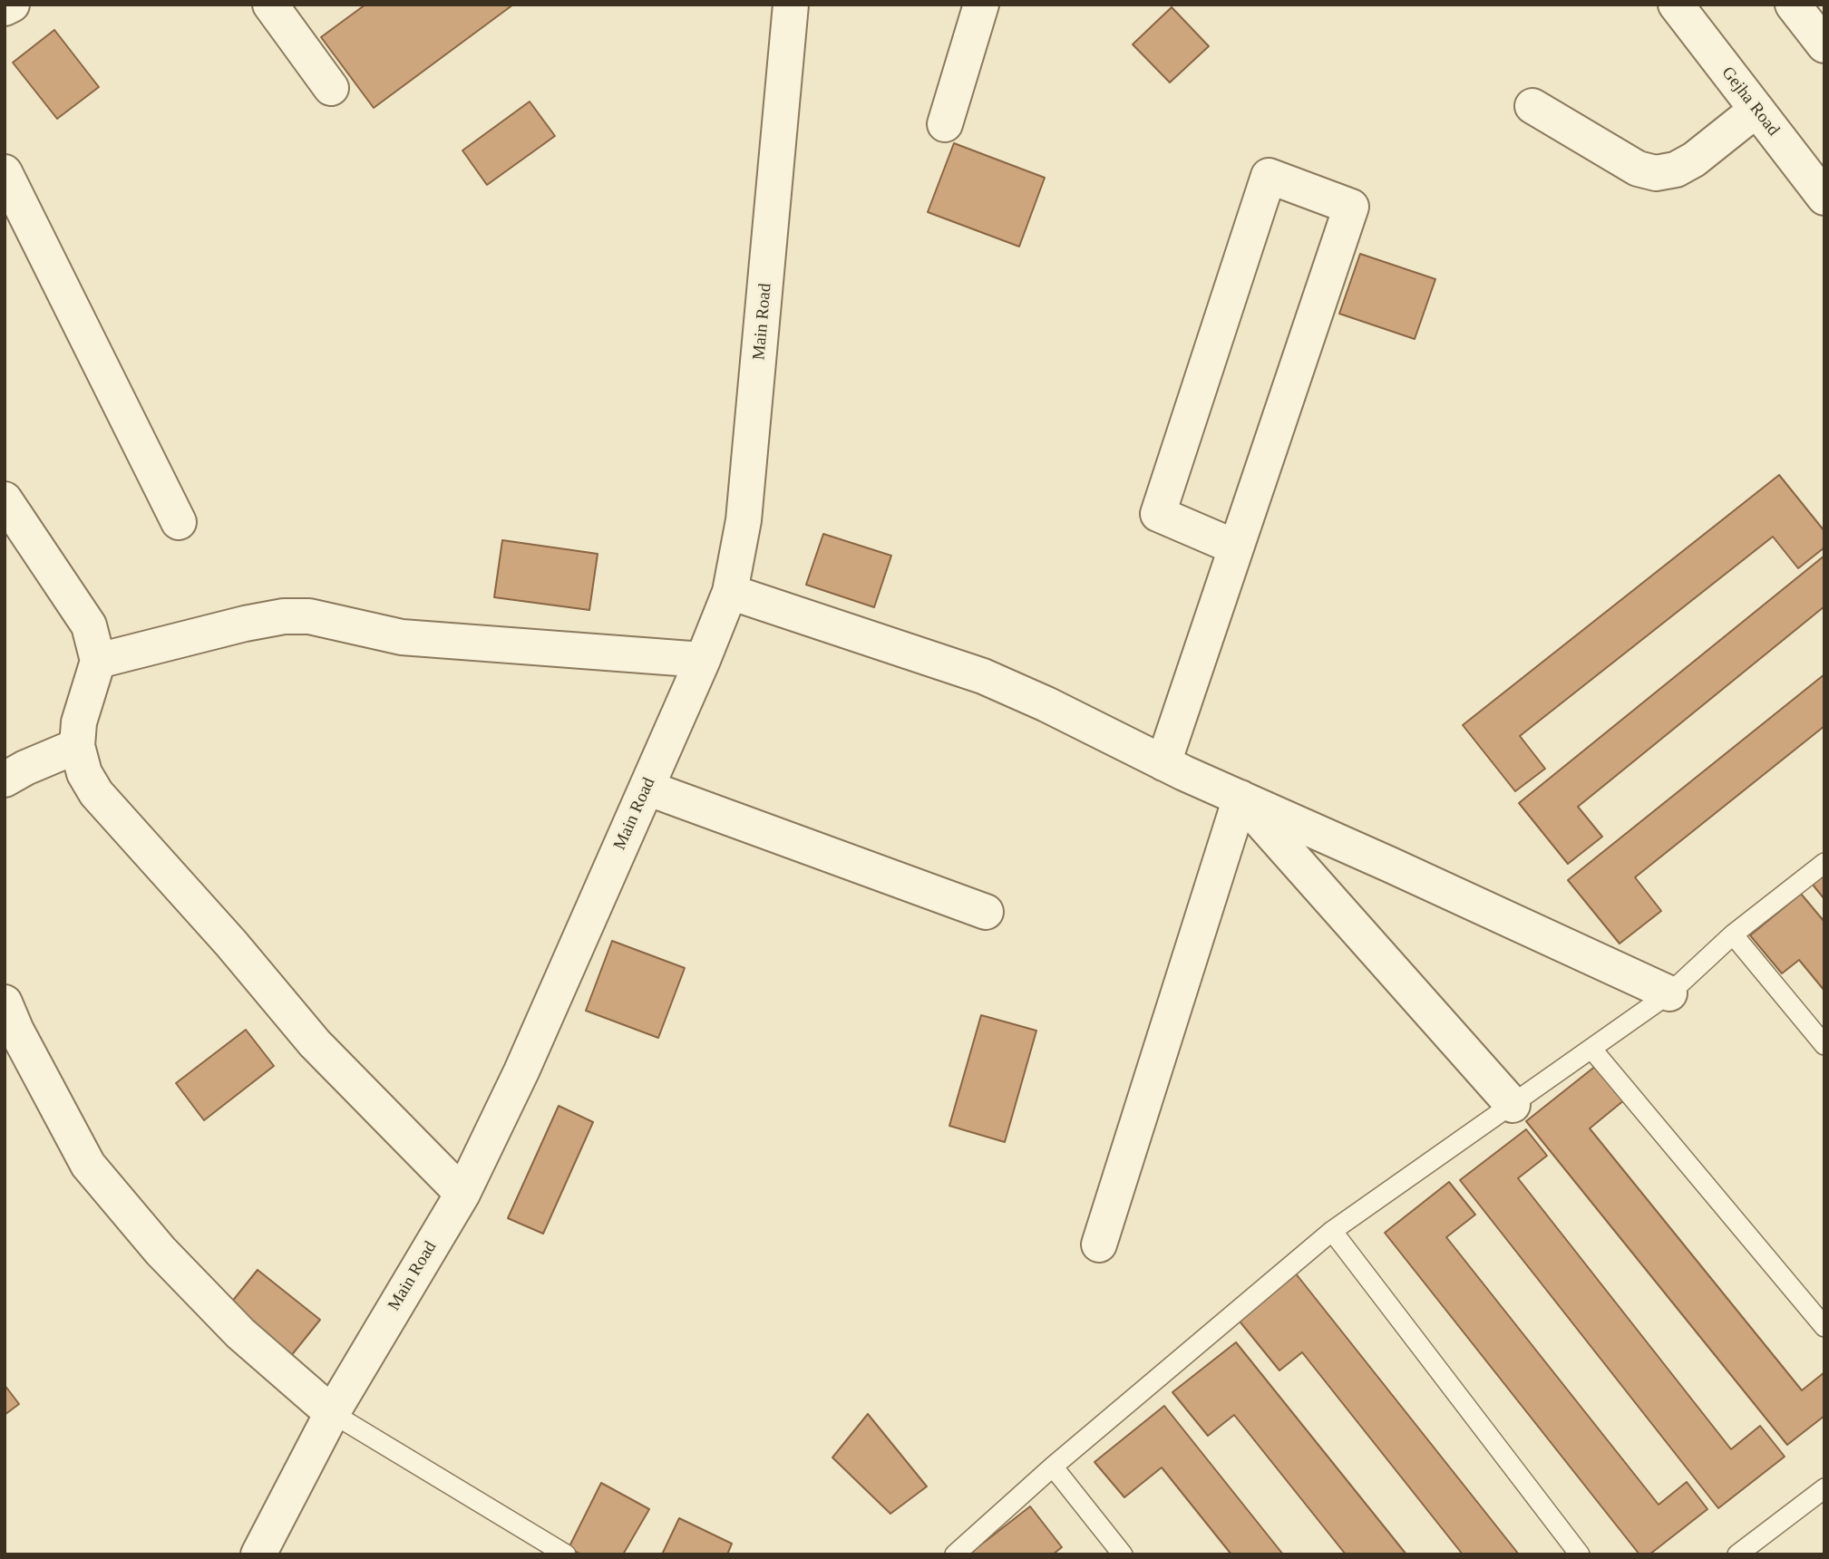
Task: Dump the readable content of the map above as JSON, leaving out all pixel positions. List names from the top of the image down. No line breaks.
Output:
{"streets":{"street":["Gejha Road","Main Road"]}}
